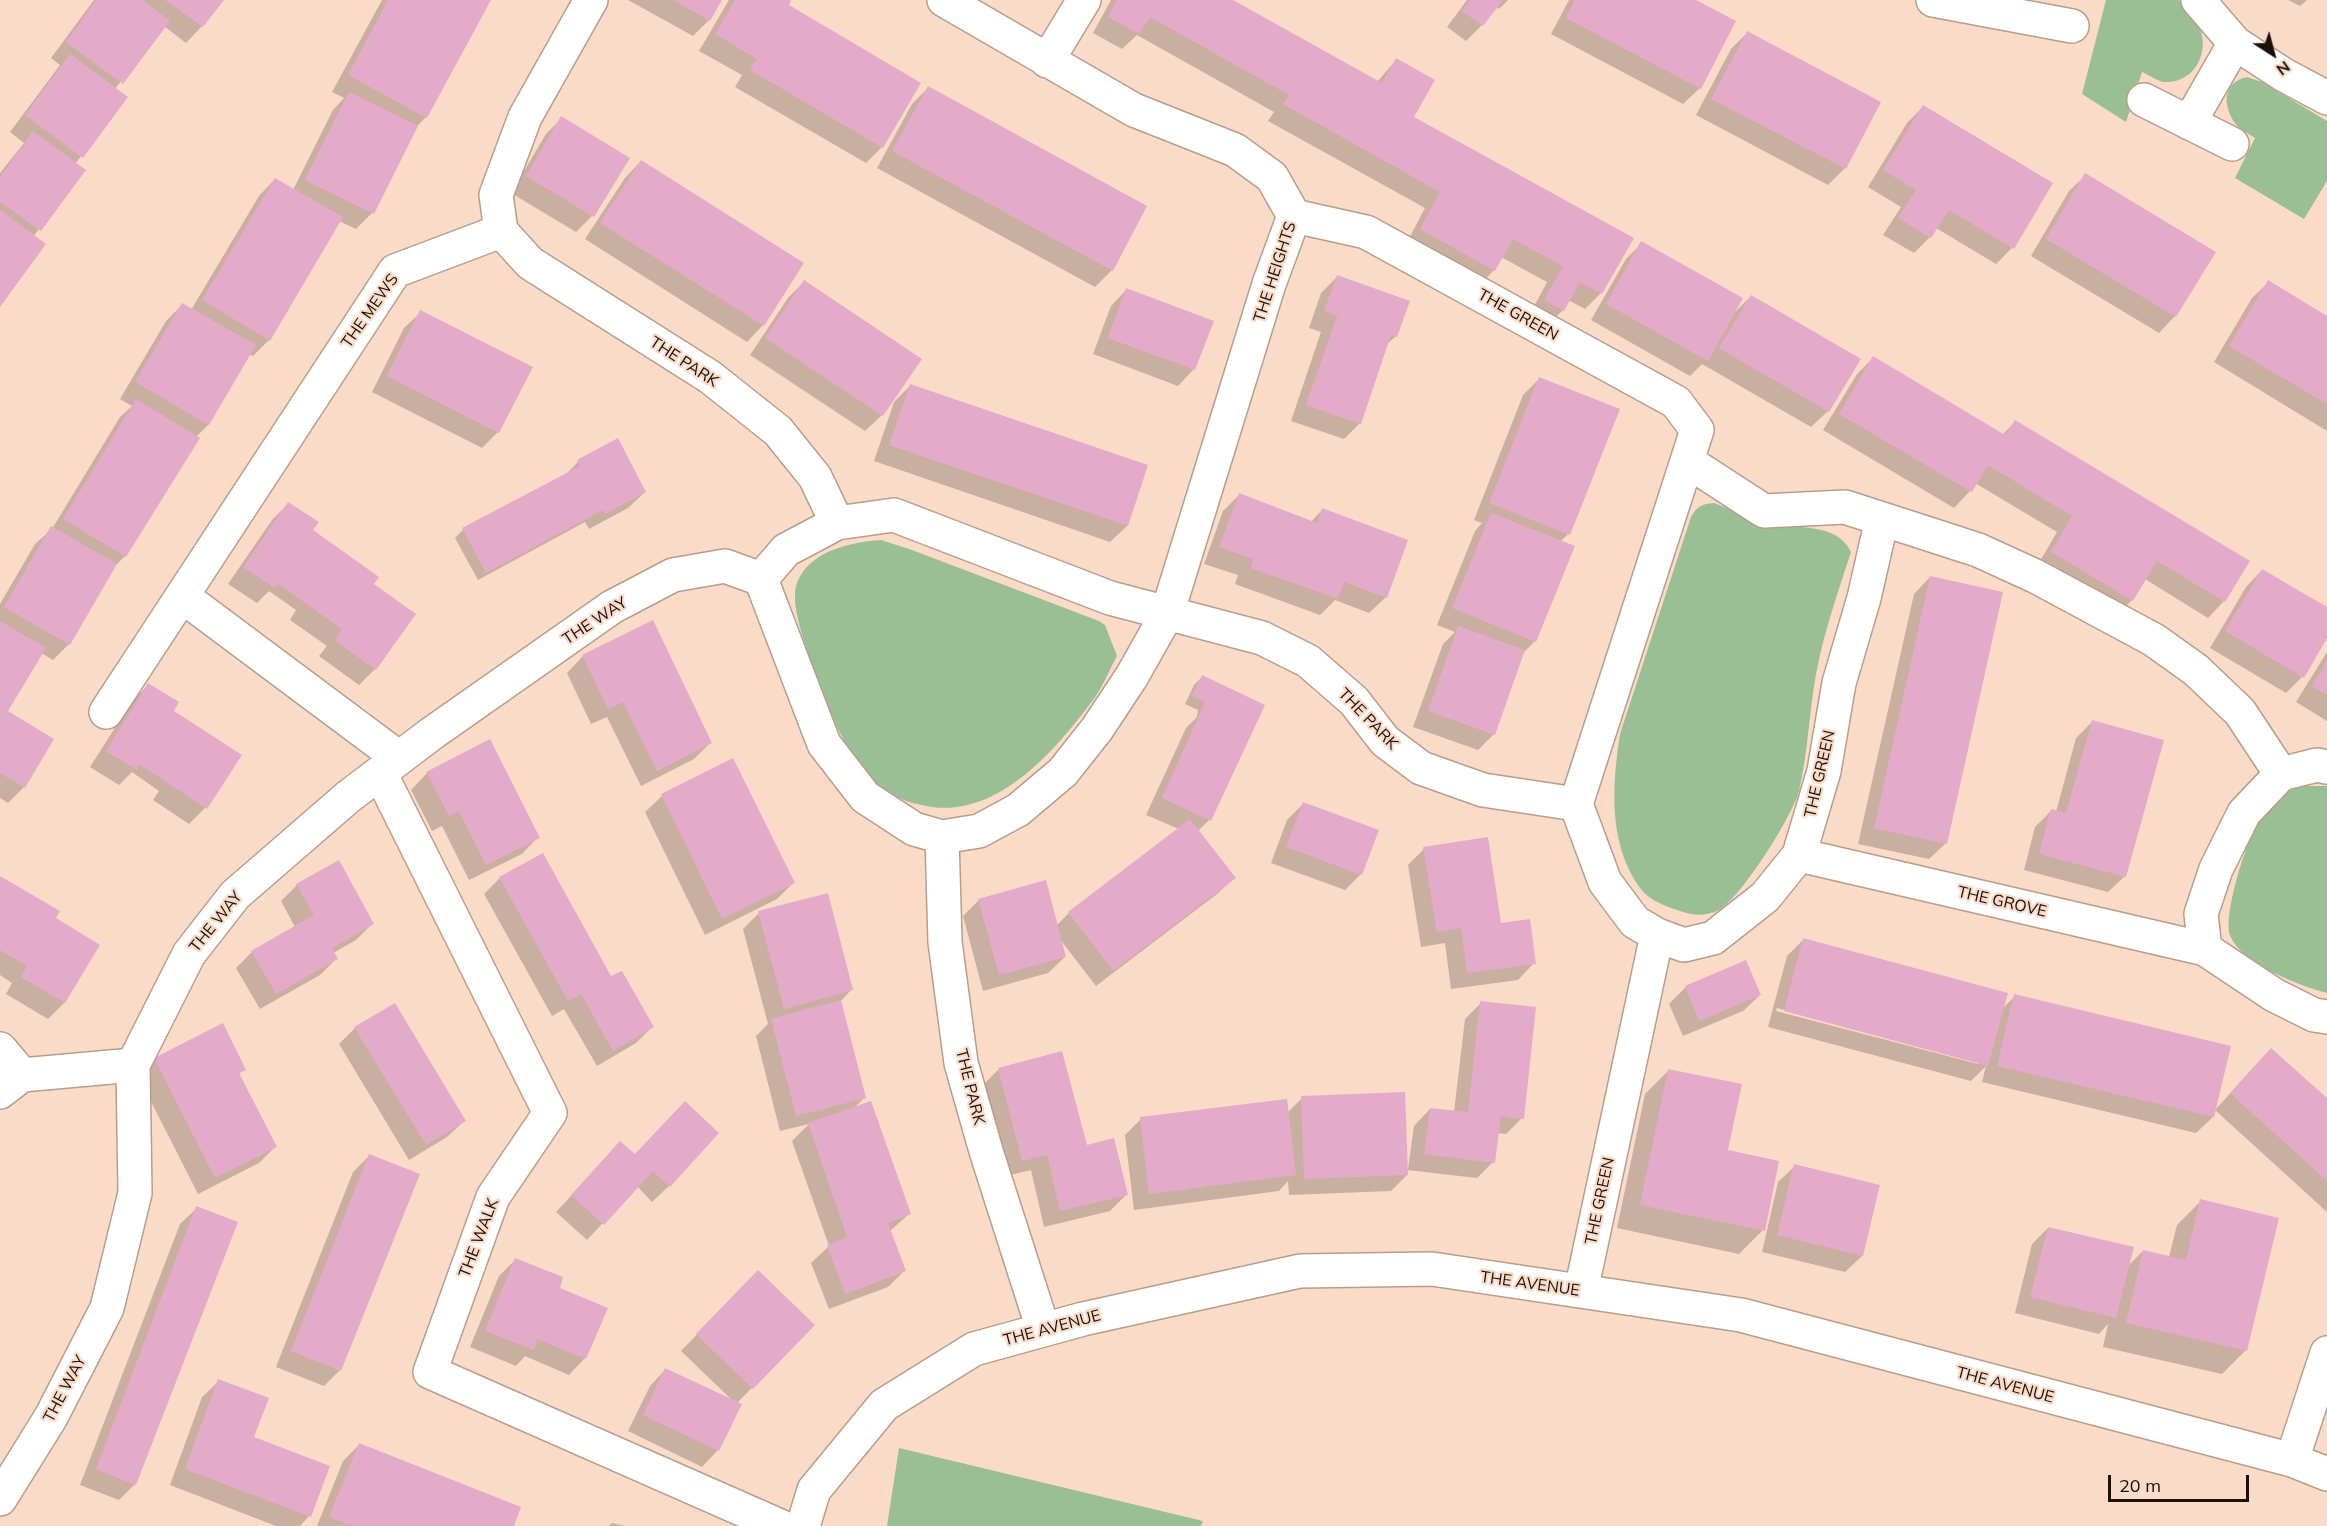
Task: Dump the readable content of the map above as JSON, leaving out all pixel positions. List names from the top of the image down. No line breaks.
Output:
{"streets":{"street":["THE HEIGHTS","THE MEWS","THE GREEN","THE PARK","THE WAY","THE GROVE","THE WALK","THE AVENUE"]},"crossings":[["THE HEIGHTS","THE GREEN"],["THE HEIGHTS","THE PARK"],["THE MEWS","THE PARK"],["THE GREEN","THE PARK"],["THE GREEN","THE GROVE"],["THE GREEN","THE AVENUE"],["THE PARK","THE WAY"],["THE PARK","THE AVENUE"],["THE WAY","THE WALK"]],"scale_bar":"20 m","north":"bottom right"}
